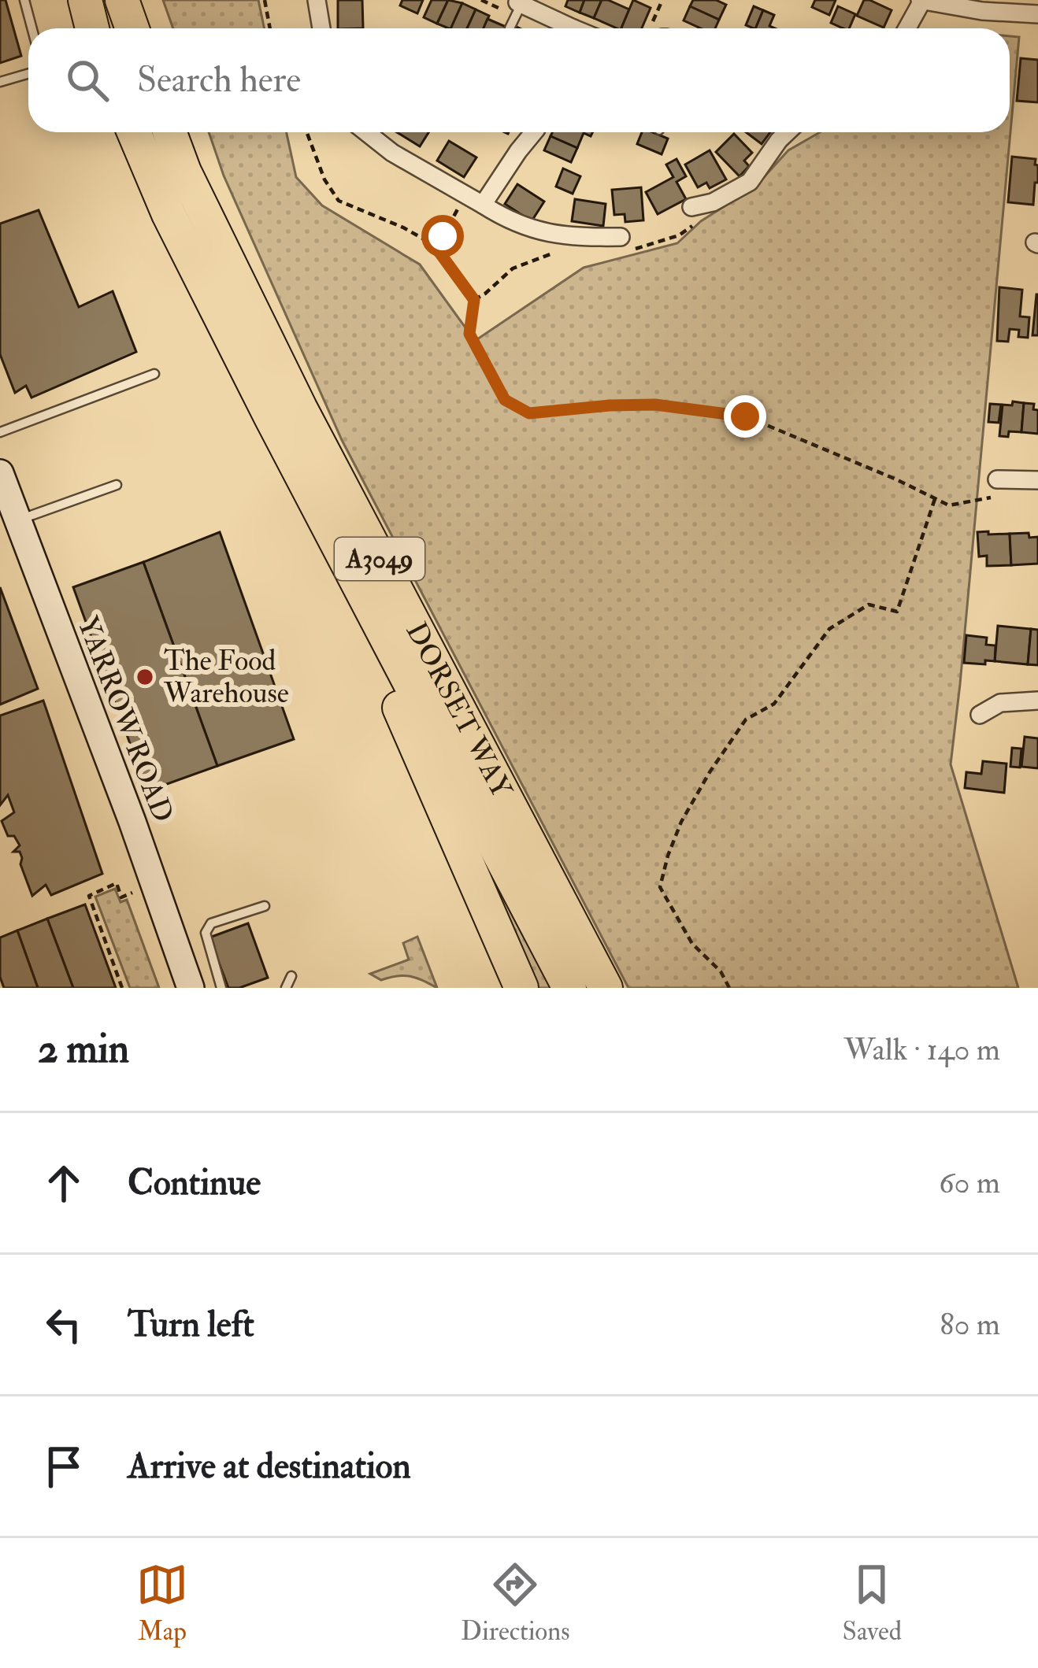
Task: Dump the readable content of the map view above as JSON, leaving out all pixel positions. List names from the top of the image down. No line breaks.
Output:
{"streets":{"highway":["A3049","DORSET WAY"],"street":["YARROW ROAD"]},"places":["The Food Warehouse"],"page":{"search":"Search here","heading":["2 min","Walk · 140 m"],"list":[["Continue","60 m"],["Turn left","80 m"],"Arrive at destination"],"nav":["Map","Directions","Saved"]}}
